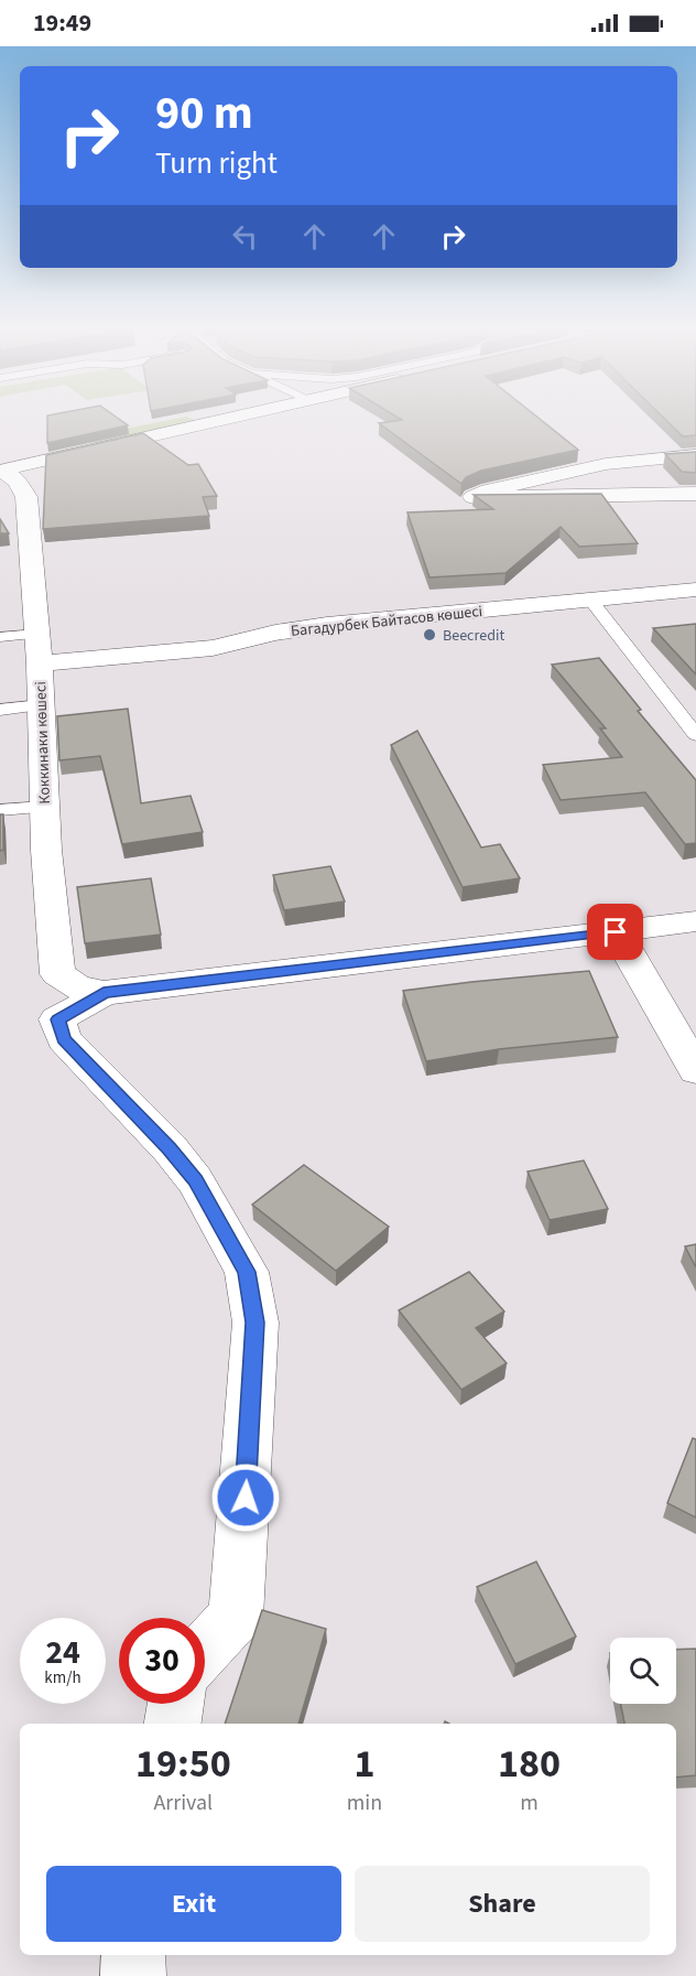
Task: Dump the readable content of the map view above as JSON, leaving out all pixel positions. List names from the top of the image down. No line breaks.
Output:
{"streets":{"street":["Багадурбек Байтасов көшесі","Коккинаки көшесі"]},"crossings":[["Багадурбек Байтасов көшесі","Коккинаки көшесі"]],"places":["Beecredit"],"page":{"status":"19:49","turn":["90 m","Turn right"],"speed":"24 km/h","limit":"30","eta":["19:50","Arrival","1","min","180","m"],"buttons":["Exit","Share"]}}
